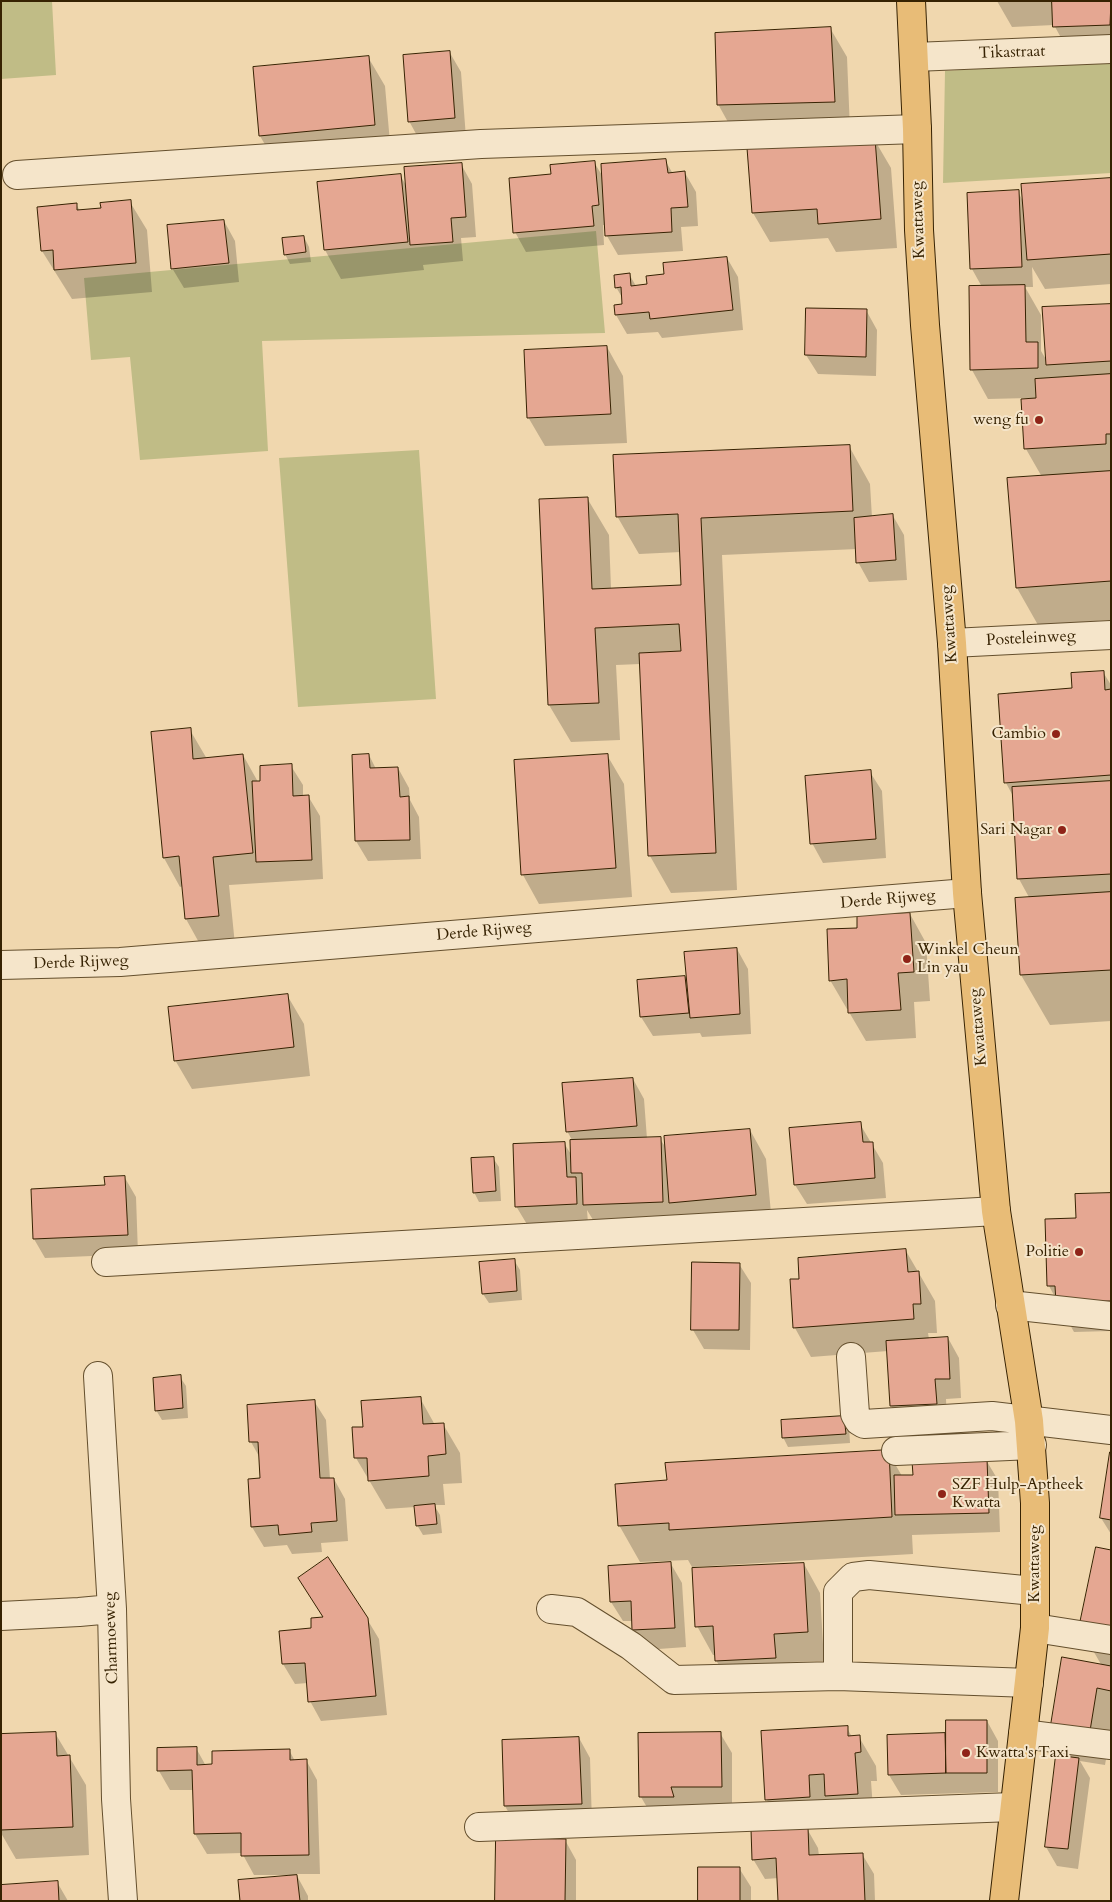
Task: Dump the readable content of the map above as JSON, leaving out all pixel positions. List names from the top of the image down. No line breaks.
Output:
{"streets":{"main road":["Kwattaweg"],"street":["Tikastraat","Posteleinweg","Derde Rijweg","Charmoeweg"]},"crossings":[["Tikastraat","Kwattaweg"],["Kwattaweg","Posteleinweg"],["Kwattaweg","Derde Rijweg"]],"places":["weng fu","Cambio","Sari Nagar","Winkel Cheun Lin yau","Politie","SZF Hulp-Aptheek Kwatta","Kwatta's Taxi"]}
